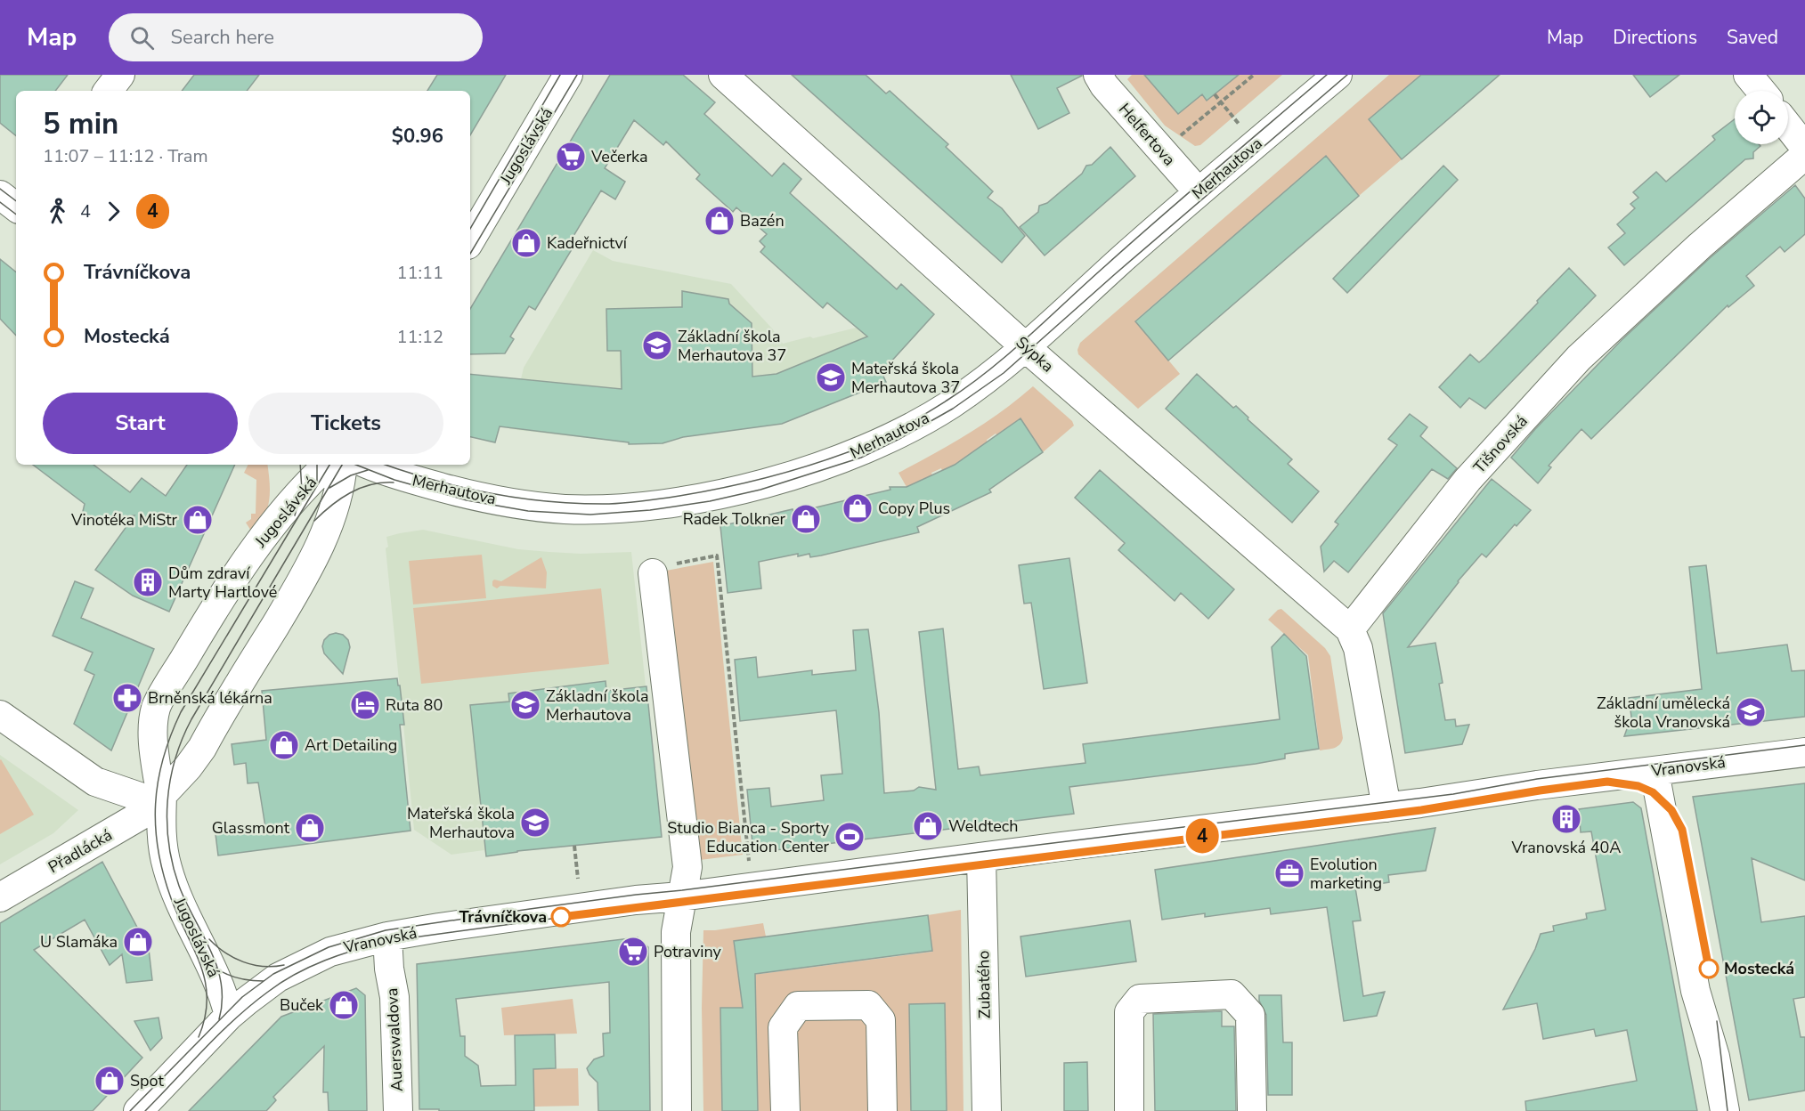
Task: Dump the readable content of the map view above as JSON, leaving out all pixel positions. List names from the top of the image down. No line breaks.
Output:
{"streets":{"street":["Helfertova","Jugoslávská","Merhautova","Sýpka","Tišnovská","Vranovská","Přadlácká","Zubatého","Auerswaldova"]},"crossings":[["Helfertova","Merhautova"],["Jugoslávská","Vranovská"],["Jugoslávská","Přadlácká"],["Merhautova","Sýpka"],["Sýpka","Tišnovská"],["Vranovská","Zubatého"],["Vranovská","Auerswaldova"]],"places":{"supermarket":["Večerka","Potraviny"],"shop":["Bazén","Kadeřnictví","Copy Plus","Radek Tolkner","Vinotéka MiStr","Art Detailing","Weldtech","Glassmont","U Slamáka","Buček","Spot"],"school or university":["Základní škola Merhautova 37","Mateřská škola Merhautova 37","Základní škola Merhautova","Základní umělecká škola Vranovská","Mateřská škola Merhautova"],"building":["Dům zdraví Marty Hartlové","Vranovská 40A"],"pharmacy":["Brněnská lékárna"],"hotel":["Ruta 80"],"sports":["Studio Bianca - Sporty Education Center"],"office":["Evolution marketing"],"other":["Trávníčkova","Mostecká"]},"lines":["tram line 4"],"page":{"header":"Map","search":"Search here","nav":["Map","Directions","Saved"],"on_map":"4","heading":["5 min","11:07 – 11:12 · Tram","$0.96"],"legs":["4","4"],"list":[{"name":"Trávníčkova","value":"11:11"},{"name":"Mostecká","value":"11:12"}],"buttons":["Start","Tickets"]}}
